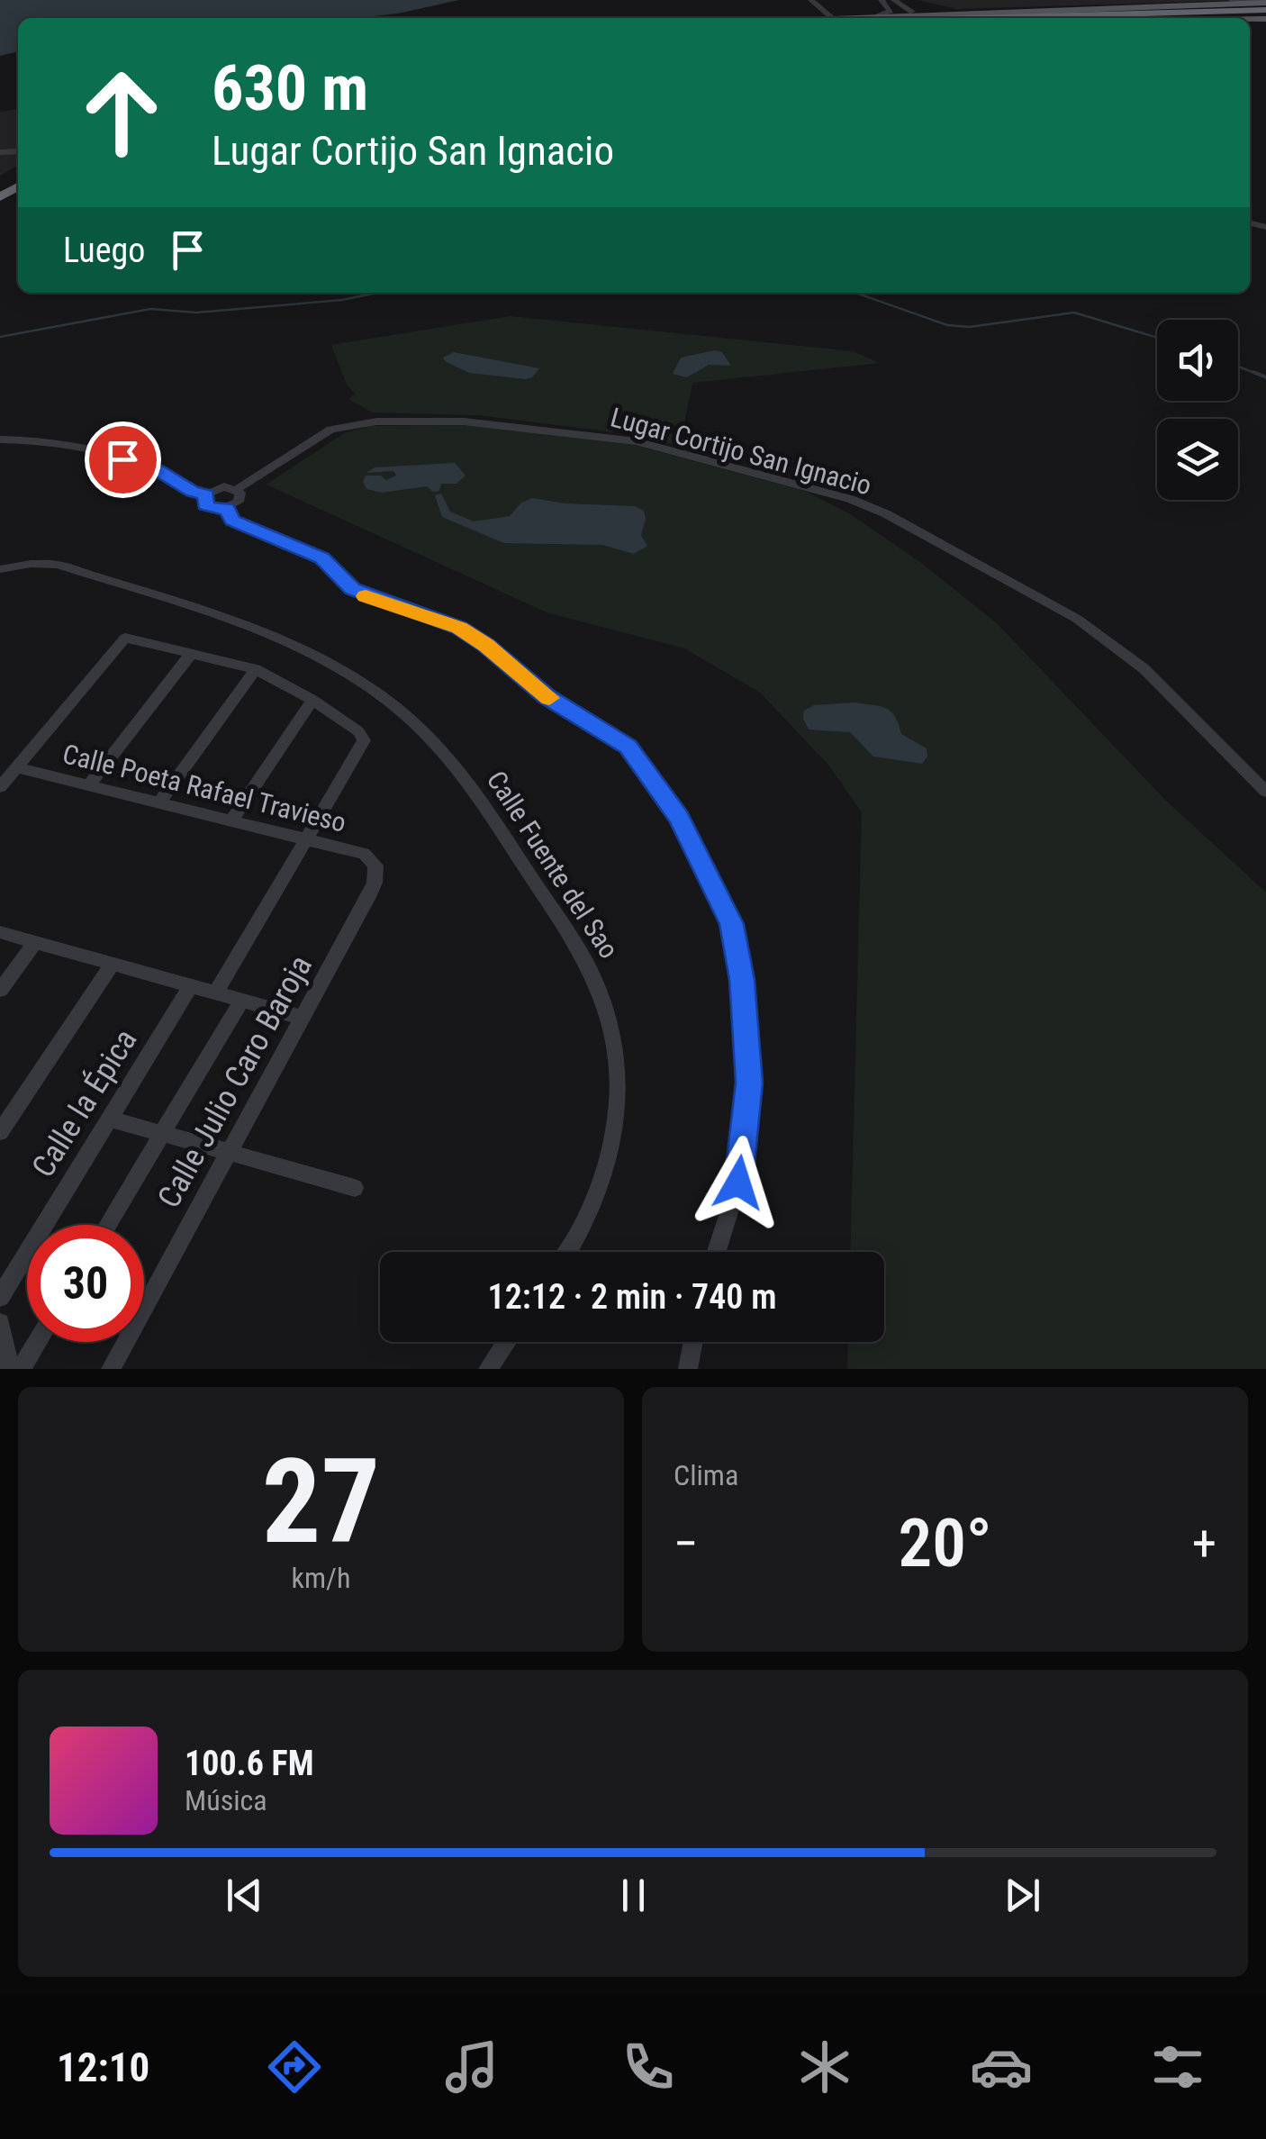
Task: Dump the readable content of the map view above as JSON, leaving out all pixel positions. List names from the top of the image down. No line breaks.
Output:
{"streets":{"street":["Lugar Cortijo San Ignacio","Calle Poeta Rafael Travieso","Calle Fuente del Sao","Calle Julio Caro Baroja","Calle la Épica"]},"crossings":[["Calle Poeta Rafael Travieso","Calle Julio Caro Baroja"]],"page":{"turn":["630 m","Lugar Cortijo San Ignacio"],"then":"Luego","limit":"30","trip":"12:12 · 2 min · 740 m","tile":[["27","km/h"],"Clima"],"heat":["−","20°","+"],"song":["100.6 FM","Música"],"tabs":"12:10"}}
